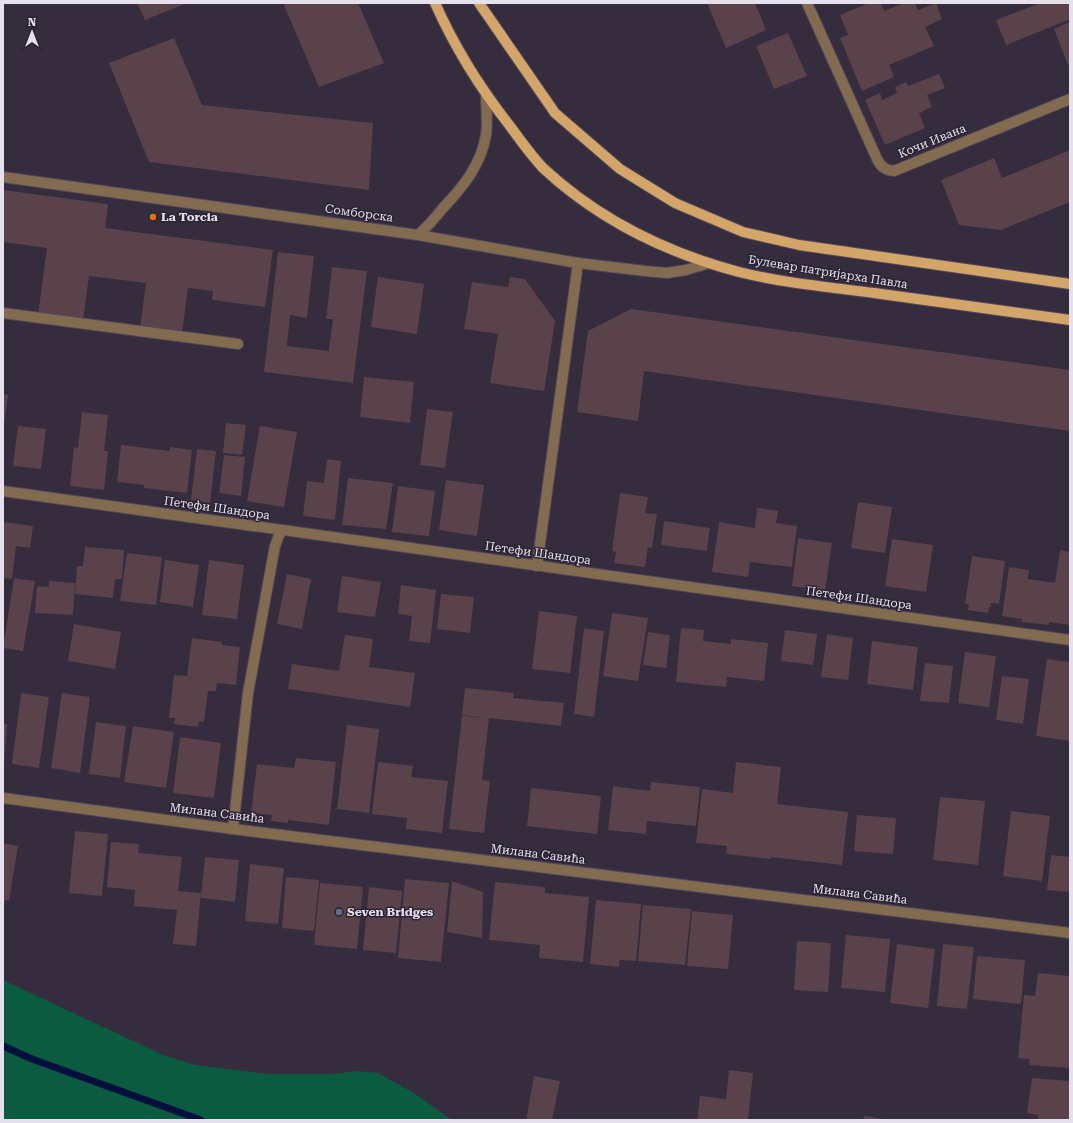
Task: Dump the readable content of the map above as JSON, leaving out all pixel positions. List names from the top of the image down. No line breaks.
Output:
{"streets":{"main road":["Булевар патријарха Павла"],"street":["Кочи Ивана","Сомборска","Петефи Шандора","Милана Савића"]},"crossings":[["Сомборска","Булевар патријарха Павла"]],"places":["La Torcia","Seven Bridges"],"north":"top"}
